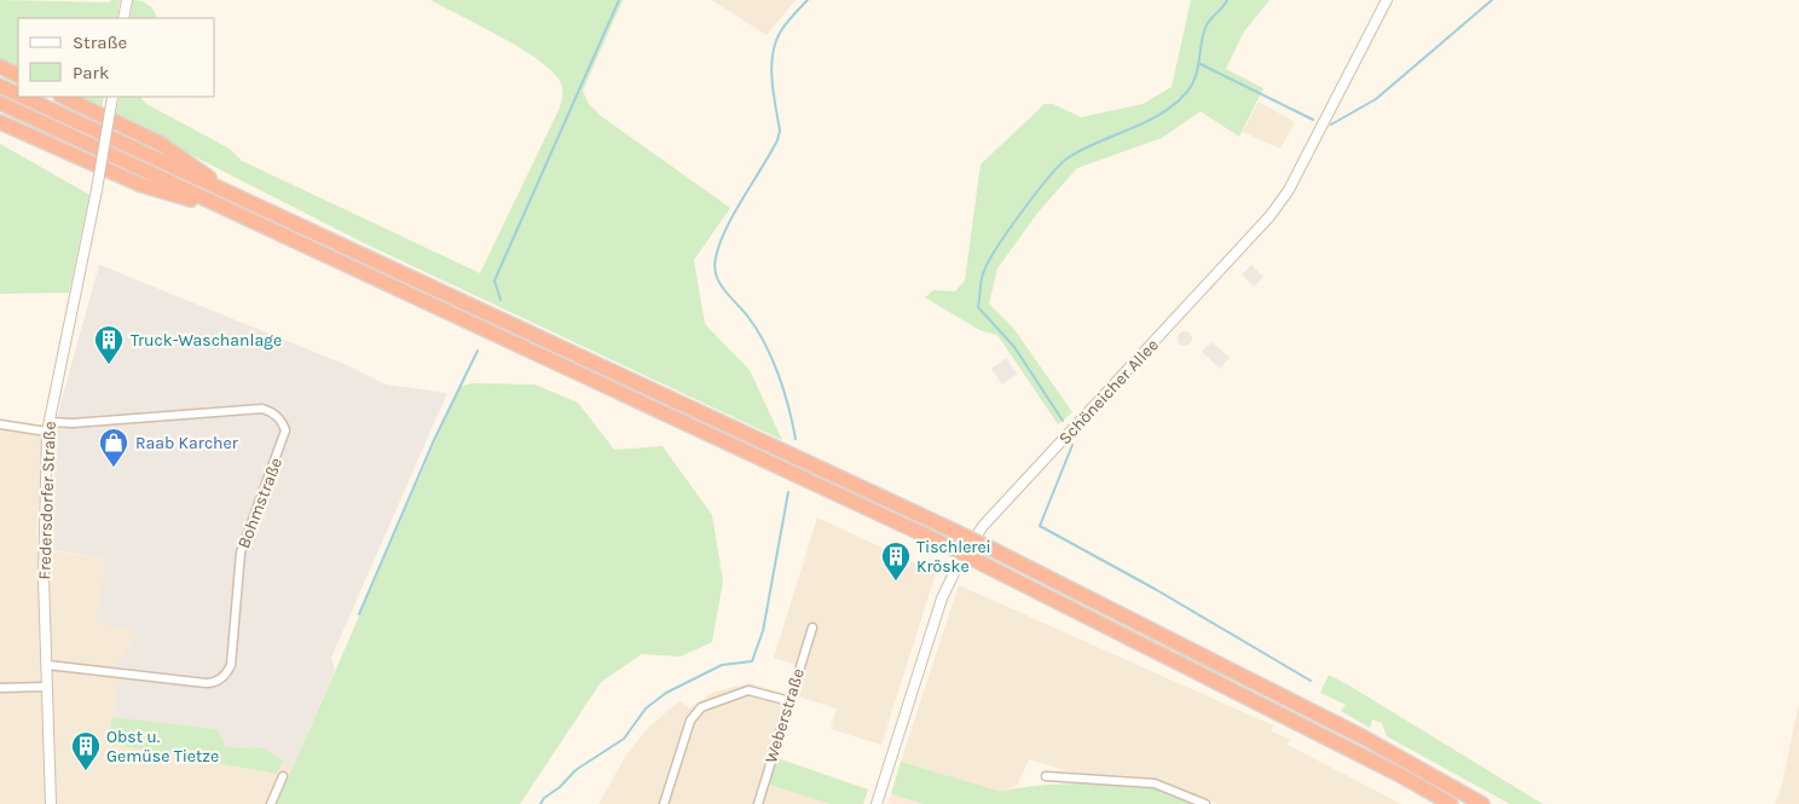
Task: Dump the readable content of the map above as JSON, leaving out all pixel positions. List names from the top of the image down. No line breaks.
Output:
{"streets":{"street":["Schöneicher Allee","Fredersdorfer Straße","Bohmstraße","Weberstraße"]},"crossings":[["Fredersdorfer Straße","Bohmstraße"]],"places":{"building":["Truck-Waschanlage","Tischlerei Kröske","Obst u. Gemüse Tietze"],"shop":["Raab Karcher"]},"legend":["Straße","Park"]}
